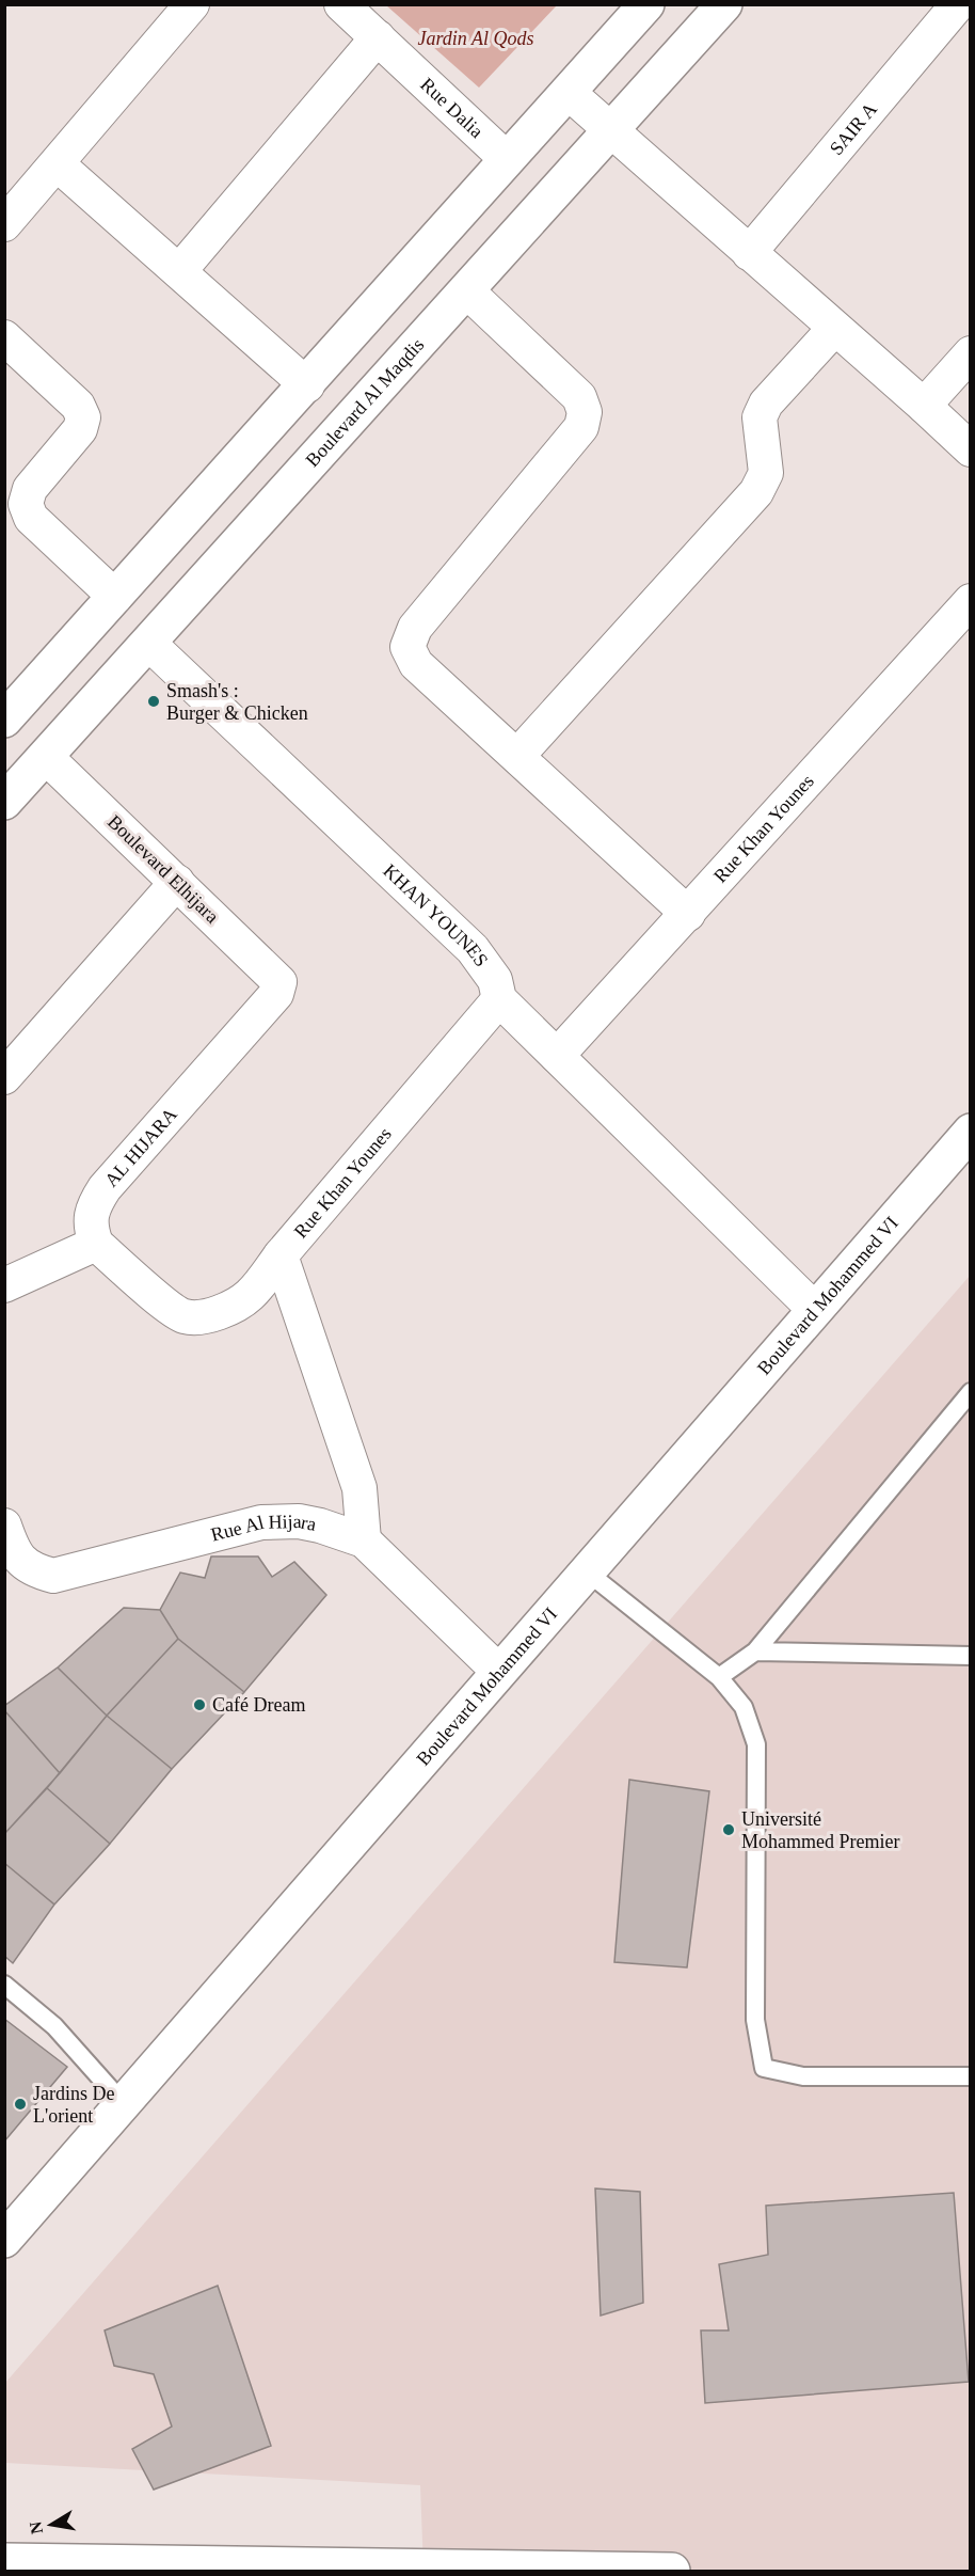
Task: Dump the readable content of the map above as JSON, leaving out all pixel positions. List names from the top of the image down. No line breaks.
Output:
{"streets":{"street":["Rue Dalia","SAIR A","Boulevard Al Maqdis","Rue Khan Younes","Boulevard Elhijara","KHAN YOUNES","AL HIJARA","Boulevard Mohammed VI","Rue Al Hijara"]},"crossings":[["Boulevard Al Maqdis","Boulevard Elhijara"],["Boulevard Al Maqdis","KHAN YOUNES"],["Rue Khan Younes","KHAN YOUNES"],["Rue Khan Younes","Rue Al Hijara"],["Boulevard Elhijara","AL HIJARA"],["KHAN YOUNES","Boulevard Mohammed VI"],["Boulevard Mohammed VI","Rue Al Hijara"]],"parks":["Jardin Al Qods"],"places":["Smash's : Burger & Chicken","Café Dream","Université Mohammed Premier","Jardins De L'orient"],"north":"left"}
